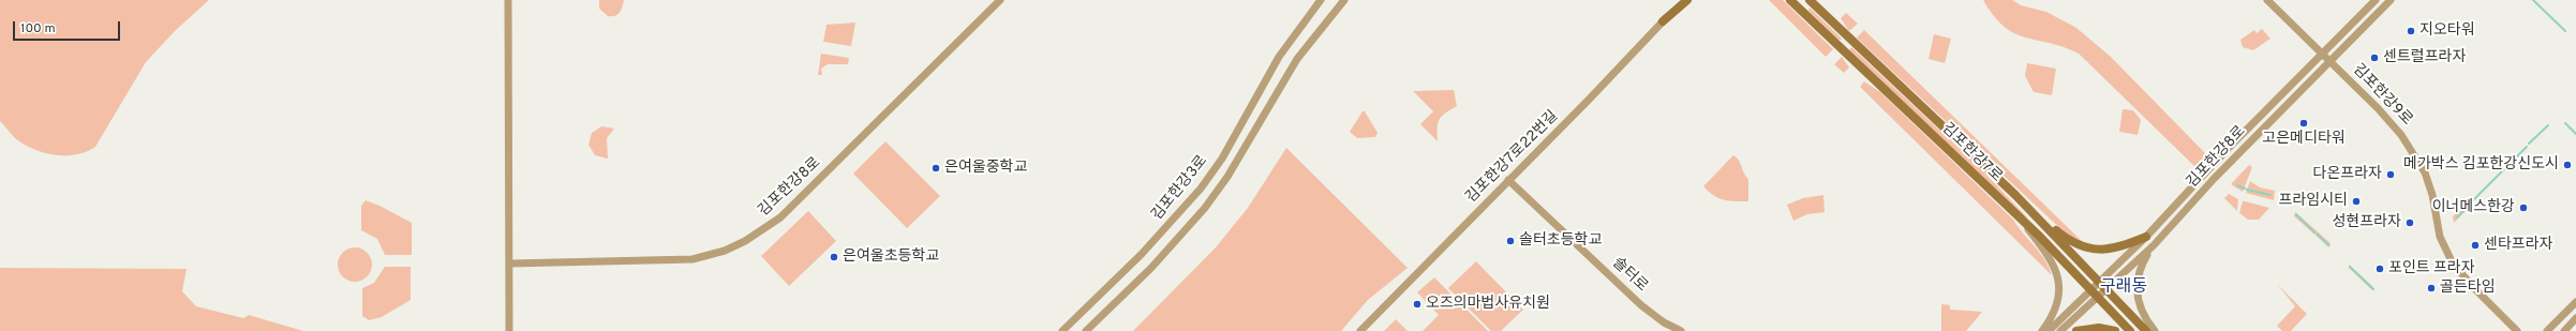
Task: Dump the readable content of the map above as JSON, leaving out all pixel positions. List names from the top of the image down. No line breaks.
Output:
{"streets":{"main road":["김포한강7로"],"street":["김포한강9로","김포한강7로22번길","김포한강8로","김포한강3로","솔터로"]},"crossings":[["김포한강9로","김포한강8로"],["김포한강7로","김포한강8로"],["김포한강7로22번길","솔터로"]],"districts":["구래동"],"places":["지오타워","센트럴프라자","고은메디타워","메가박스 김포한강신도시","은여울중학교","다온프라자","프라임시티","이너메스한강","성현프라자","솔터초등학교","센타프라자","은여울초등학교","포인트 프라자","골든타임","오즈의마법사유치원"],"scale_bar":"100 m"}
